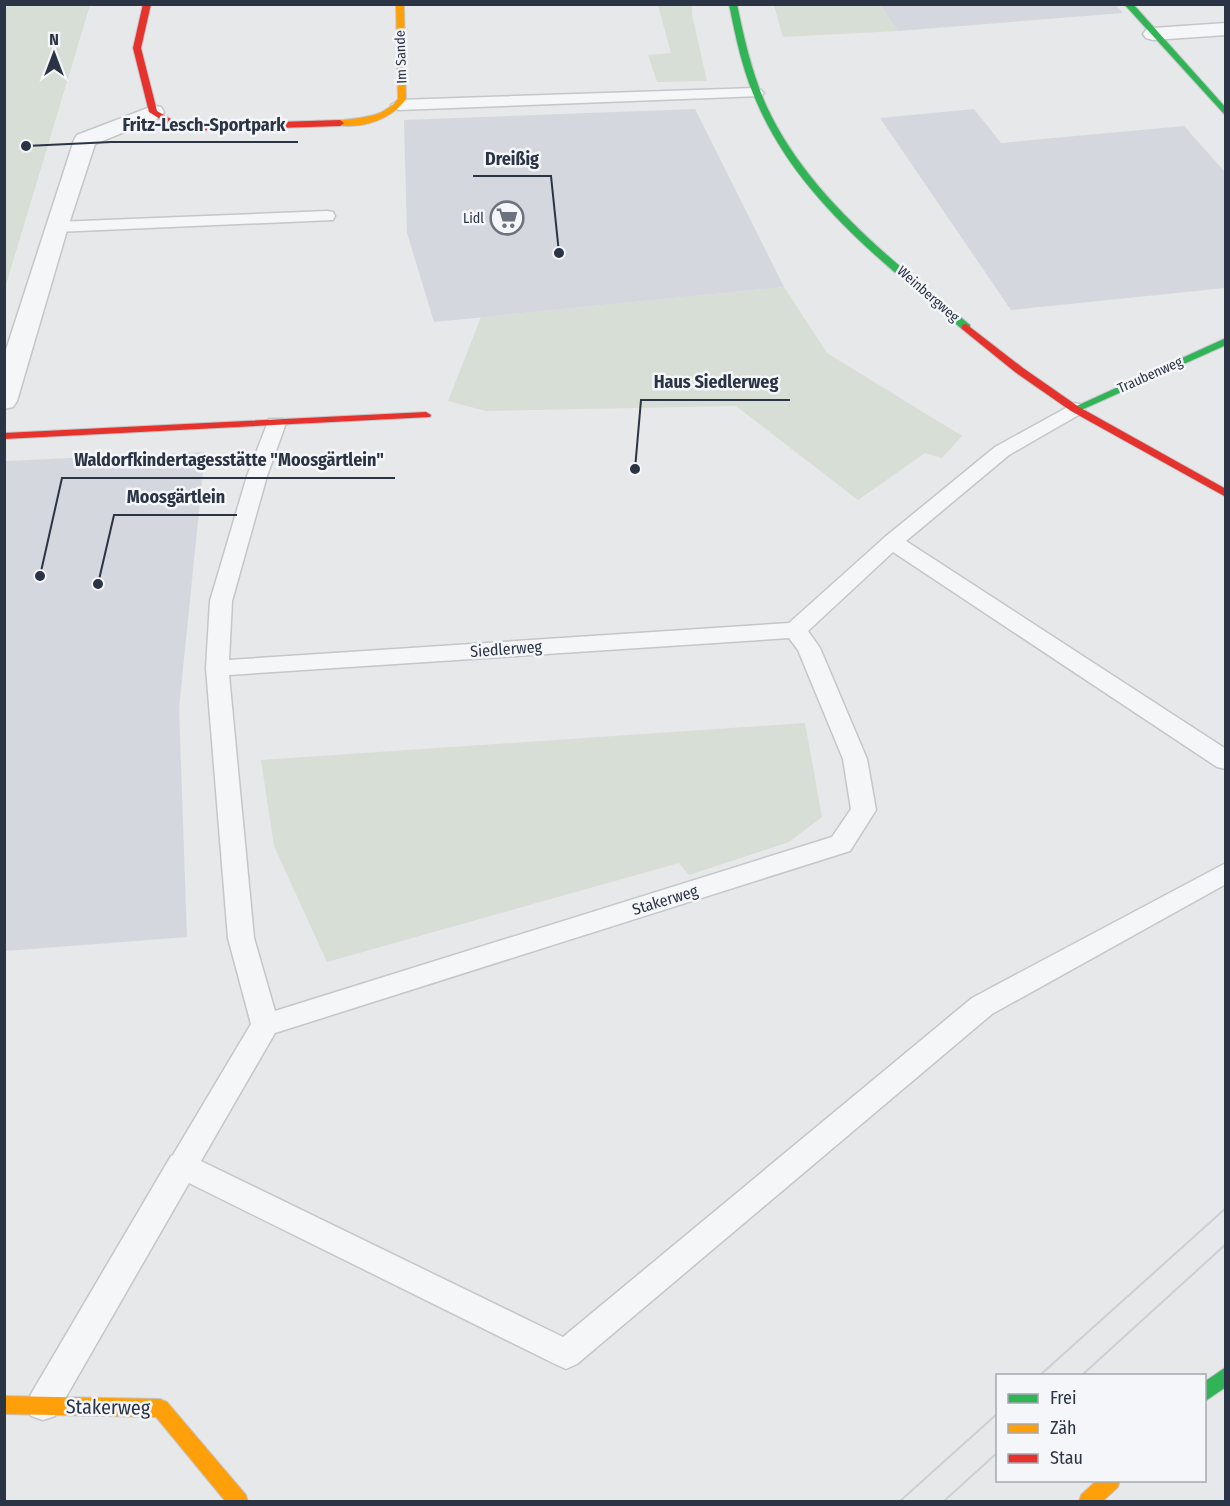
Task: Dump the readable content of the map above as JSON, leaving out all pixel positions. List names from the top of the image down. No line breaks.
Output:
{"streets":{"street":["Im Sande","Weinbergweg","Traubenweg","Stakerweg"],"lane":["Siedlerweg"]},"crossings":[["Weinbergweg","Traubenweg"],["Siedlerweg","Stakerweg"]],"places":{"other":["Fritz-Lesch-Sportpark","Dreißig","Haus Siedlerweg","Waldorfkindertagesstätte \"Moosgärtlein\"","Moosgärtlein"],"supermarket":["Lidl"]},"legend":["Frei","Zäh","Stau"],"north":"top"}
